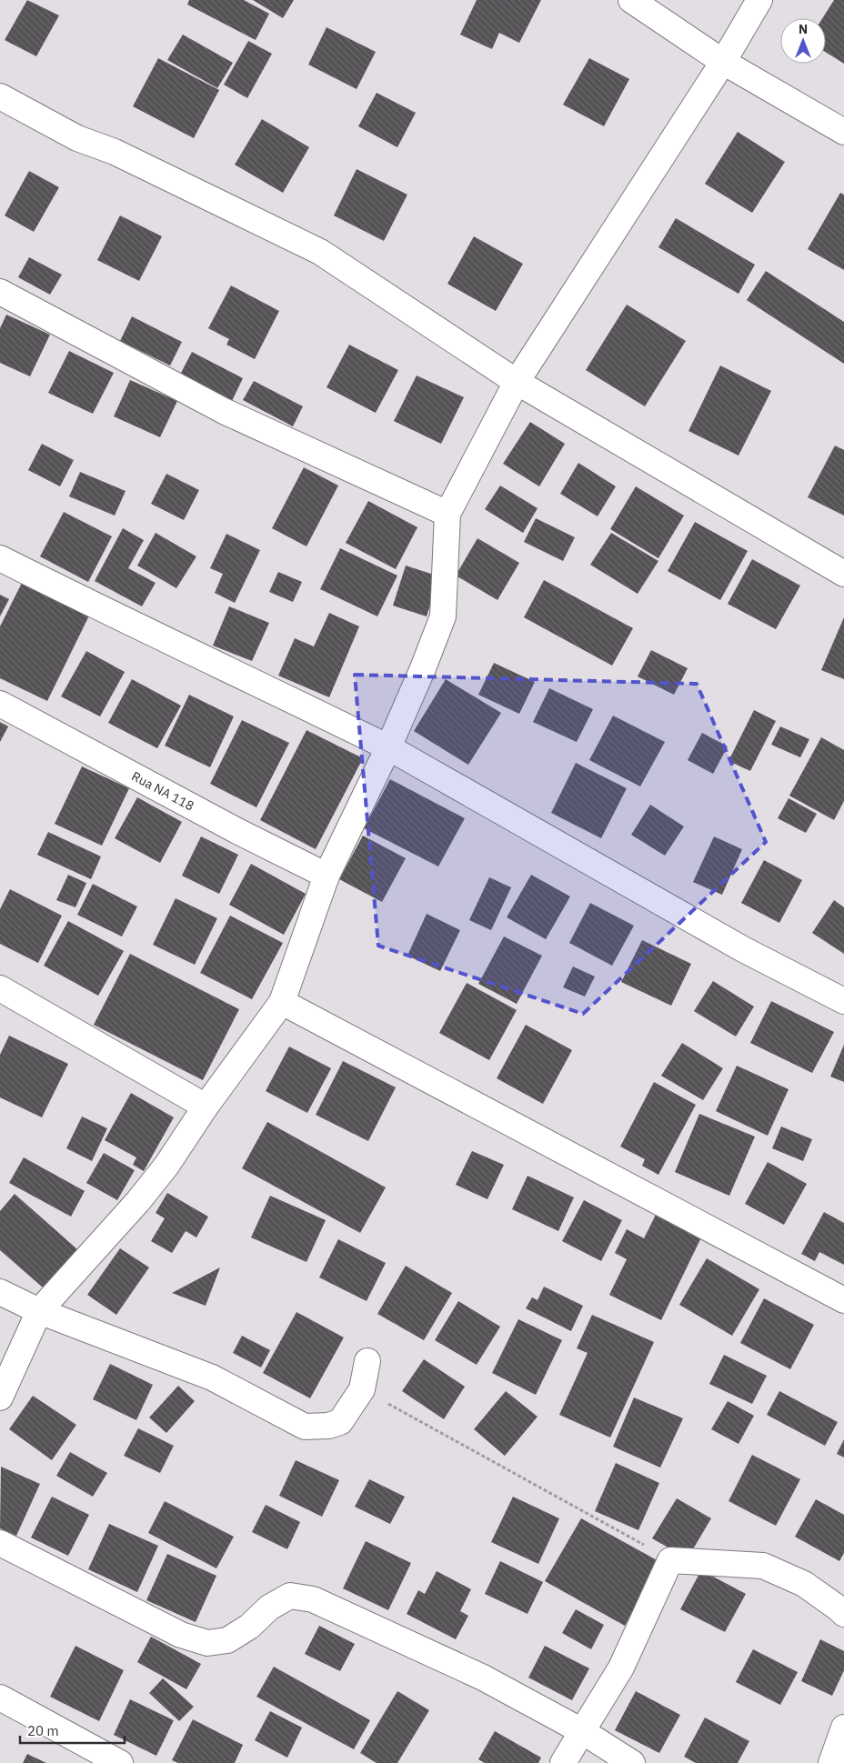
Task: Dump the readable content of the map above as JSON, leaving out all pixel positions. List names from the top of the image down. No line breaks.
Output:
{"streets":{"street":["Rua NA 118"]},"scale_bar":"20 m","north":"top"}
